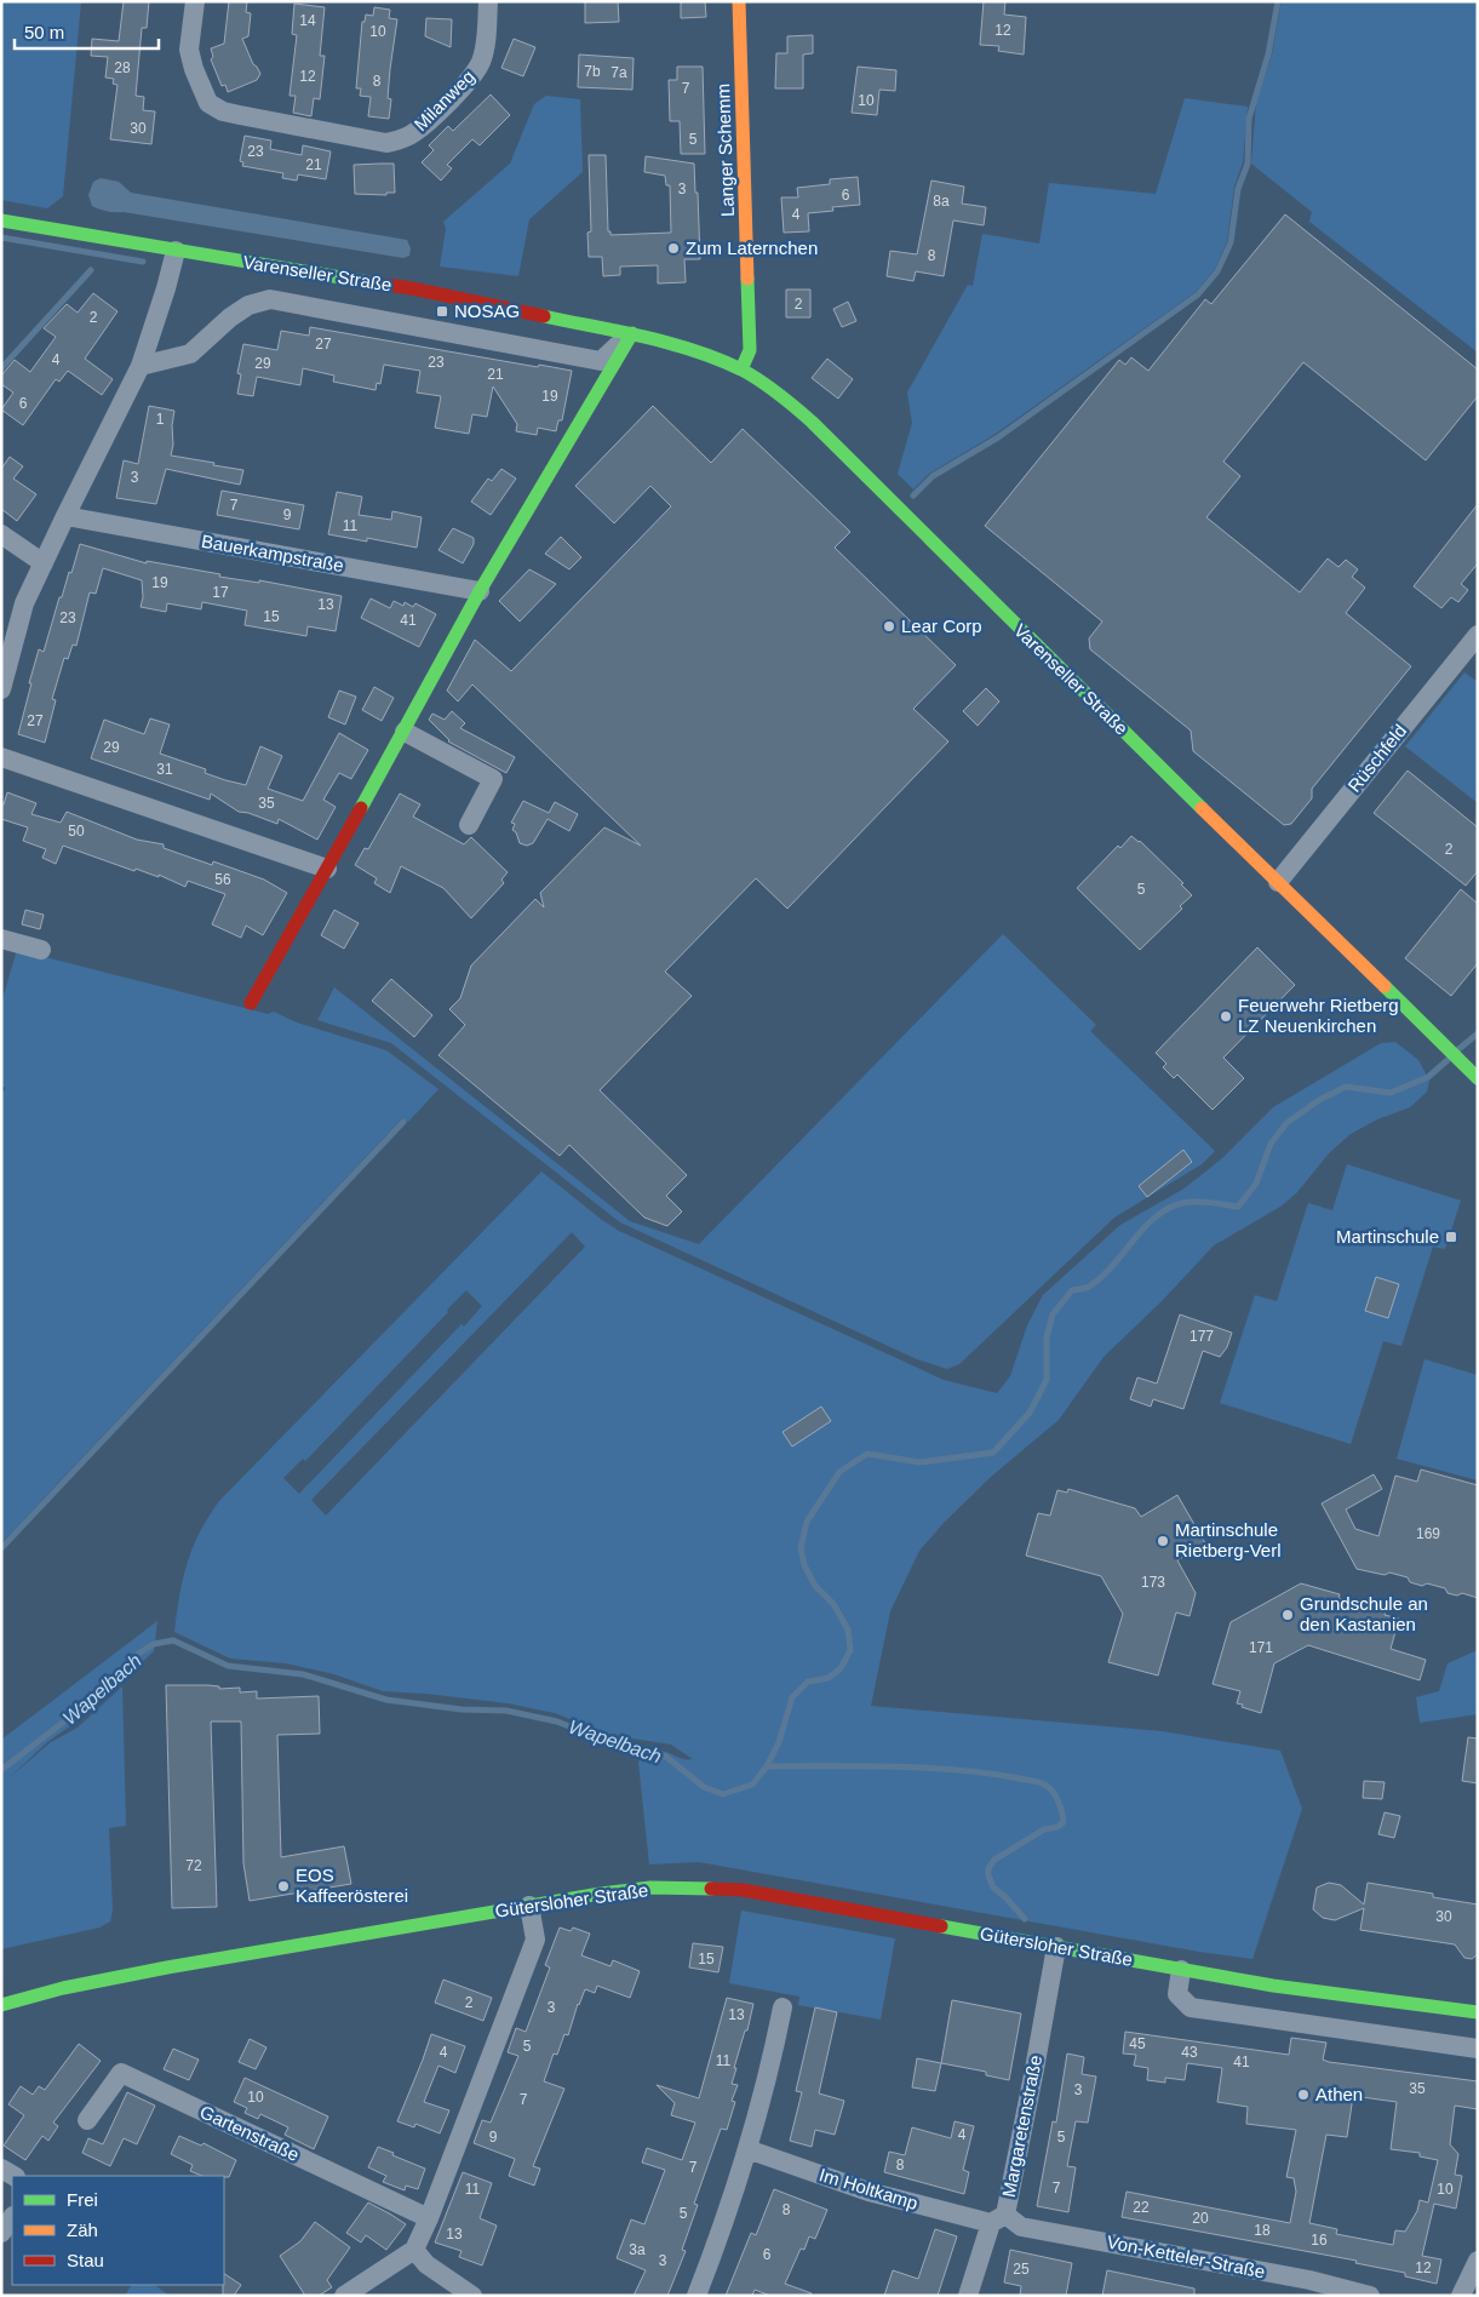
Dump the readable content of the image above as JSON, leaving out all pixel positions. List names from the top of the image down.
{
  "streets": {
    "main road": ["Langer Schemm", "Varenseller Straße", "Gütersloher Straße"],
    "street": [
      "Milanweg",
      "Bauerkampstraße",
      "Rüschfeld",
      "Margaretenstraße",
      "Gartenstraße",
      "Im Holtkamp",
      "Von-Ketteler-Straße"
    ]
  },
  "crossings": [
    ["Langer Schemm", "Varenseller Straße"],
    ["Varenseller Straße", "Rüschfeld"],
    ["Gütersloher Straße", "Margaretenstraße"],
    ["Margaretenstraße", "Im Holtkamp"],
    ["Margaretenstraße", "Von-Ketteler-Straße"],
    ["Im Holtkamp", "Von-Ketteler-Straße"]
  ],
  "water": ["Wapelbach"],
  "places": {
    "other": [
      "Zum Laternchen",
      "Lear Corp",
      "Feuerwehr Rietberg LZ Neuenkirchen",
      "Martinschule Rietberg-Verl",
      "Grundschule an den Kastanien",
      "EOS Kaffeerösterei",
      "Athen"
    ],
    "transit": ["NOSAG", "Martinschule"]
  },
  "house_numbers": [
    "14",
    "12",
    "10",
    "28",
    "7b",
    "7a",
    "12",
    "8",
    "7",
    "10",
    "30",
    "5",
    "23",
    "21",
    "3",
    "6",
    "8a",
    "4",
    "8",
    "2",
    "2",
    "27",
    "4",
    "23",
    "29",
    "21",
    "19",
    "6",
    "1",
    "3",
    "7",
    "9",
    "11",
    "19",
    "17",
    "13",
    "15",
    "23",
    "41",
    "27",
    "29",
    "31",
    "35",
    "50",
    "2",
    "56",
    "5",
    "177",
    "169",
    "173",
    "171",
    "72",
    "30",
    "15",
    "2",
    "3",
    "13",
    "45",
    "5",
    "4",
    "43",
    "11",
    "41",
    "35",
    "3",
    "10",
    "7",
    "4",
    "9",
    "5",
    "8",
    "7",
    "7",
    "11",
    "10",
    "22",
    "8",
    "5",
    "20",
    "18",
    "13",
    "16",
    "3a",
    "6",
    "3",
    "12",
    "25"
  ],
  "legend": ["Frei", "Zäh", "Stau"],
  "scale_bar": "50 m"
}
